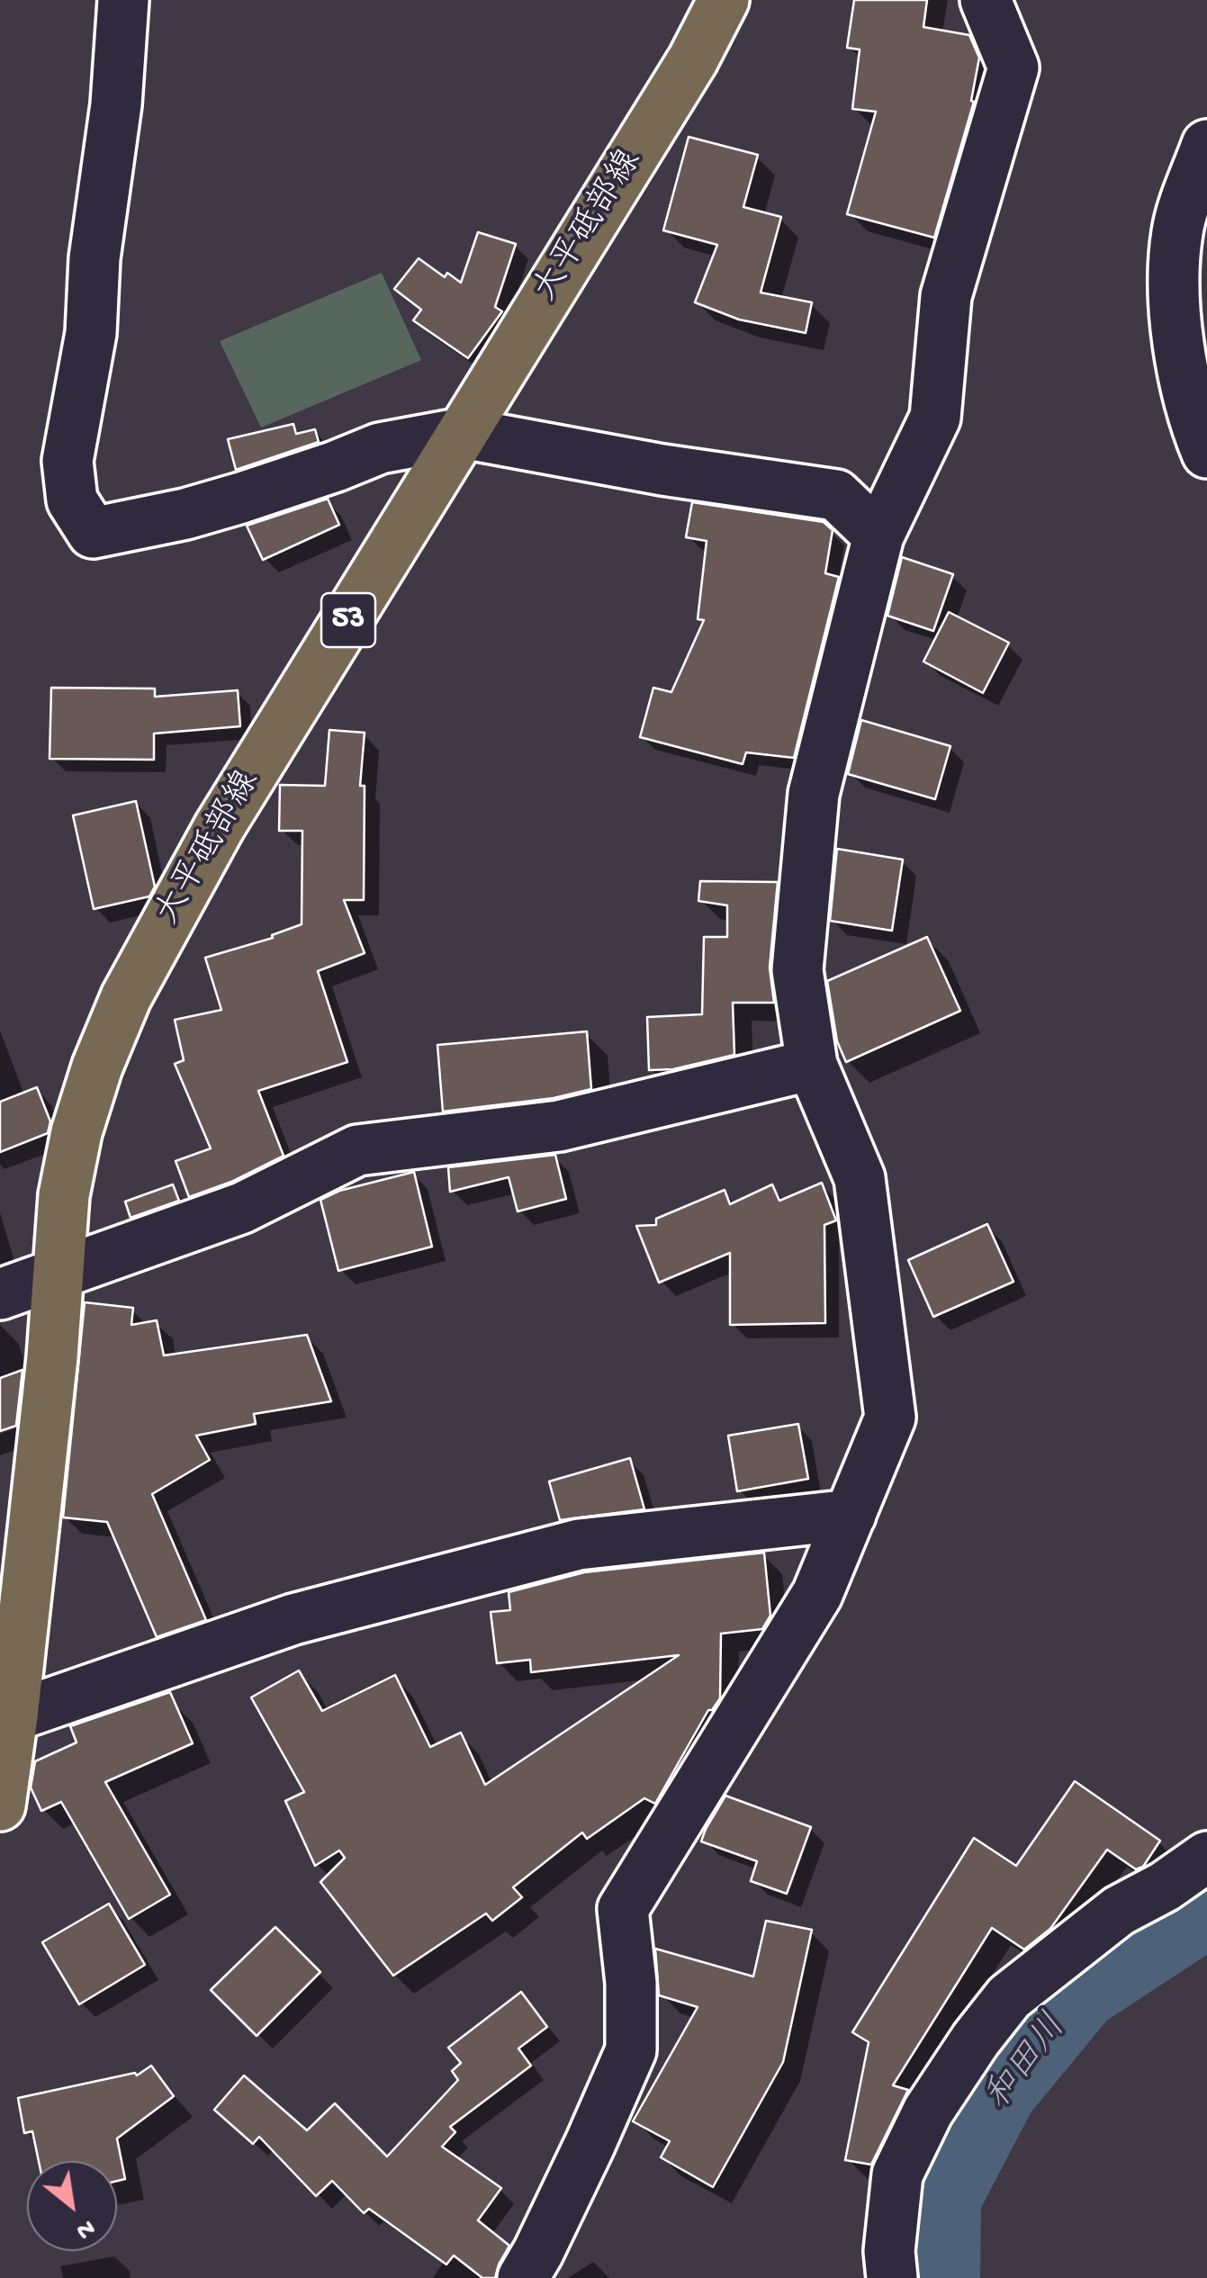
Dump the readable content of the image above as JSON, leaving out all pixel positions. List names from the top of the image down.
{
  "streets": {
    "main road": ["大平砥部線", "53"]
  },
  "water": ["和田川"],
  "north": "bottom right"
}
